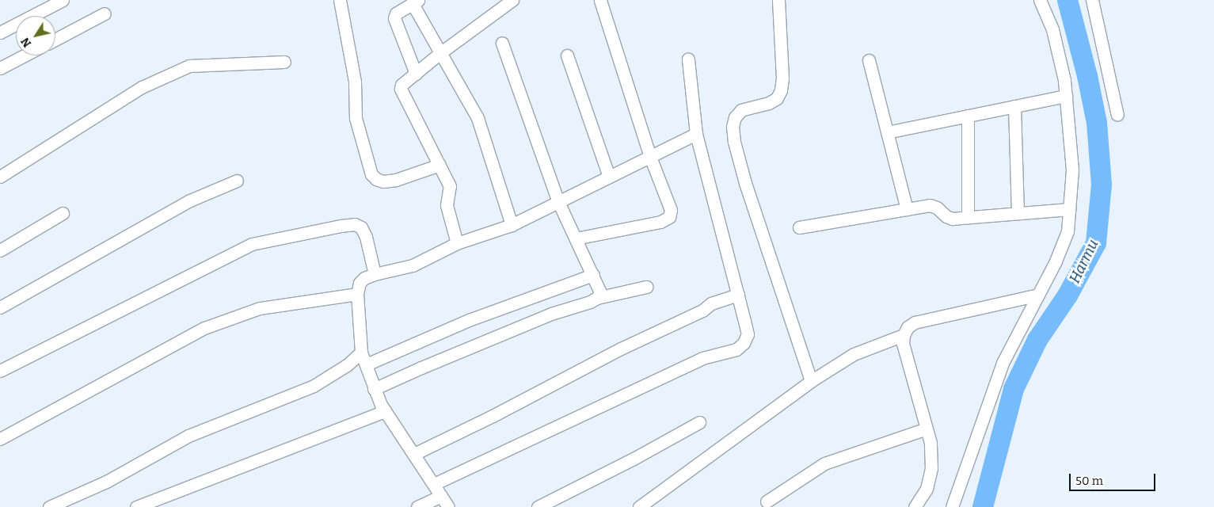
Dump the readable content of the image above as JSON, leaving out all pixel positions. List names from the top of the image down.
{
  "water": ["Harmu"],
  "scale_bar": "50 m",
  "north": "bottom left"
}
